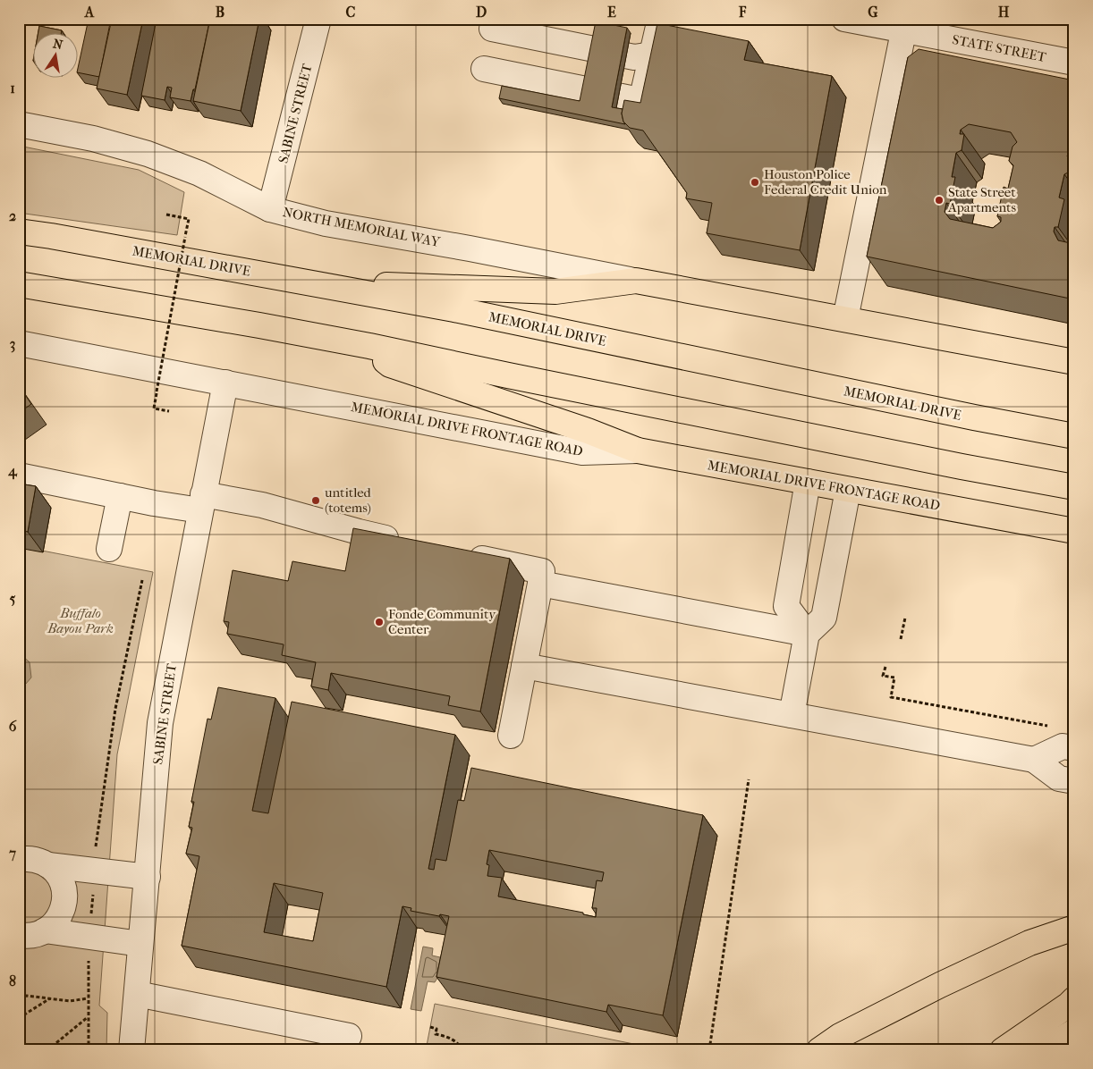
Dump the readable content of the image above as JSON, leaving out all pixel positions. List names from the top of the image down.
{
  "streets": {
    "main road": ["MEMORIAL DRIVE", "MEMORIAL DRIVE FRONTAGE ROAD"],
    "street": ["STATE STREET", "SABINE STREET", "NORTH MEMORIAL WAY"]
  },
  "crossings": [
    ["SABINE STREET", "NORTH MEMORIAL WAY"],
    ["SABINE STREET", "MEMORIAL DRIVE FRONTAGE ROAD"]
  ],
  "parks": ["Buffalo Bayou Park"],
  "places": [
    "Houston Police Federal Credit Union",
    "State Street Apartments",
    "untitled (totems)",
    "Fonde Community Center"
  ],
  "north": "top",
  "grid": {
    "columns": [
      "A",
      "B",
      "C",
      "D",
      "E",
      "F",
      "G",
      "H"
    ],
    "rows": [
      "1",
      "2",
      "3",
      "4",
      "5",
      "6",
      "7",
      "8"
    ]
  }
}
